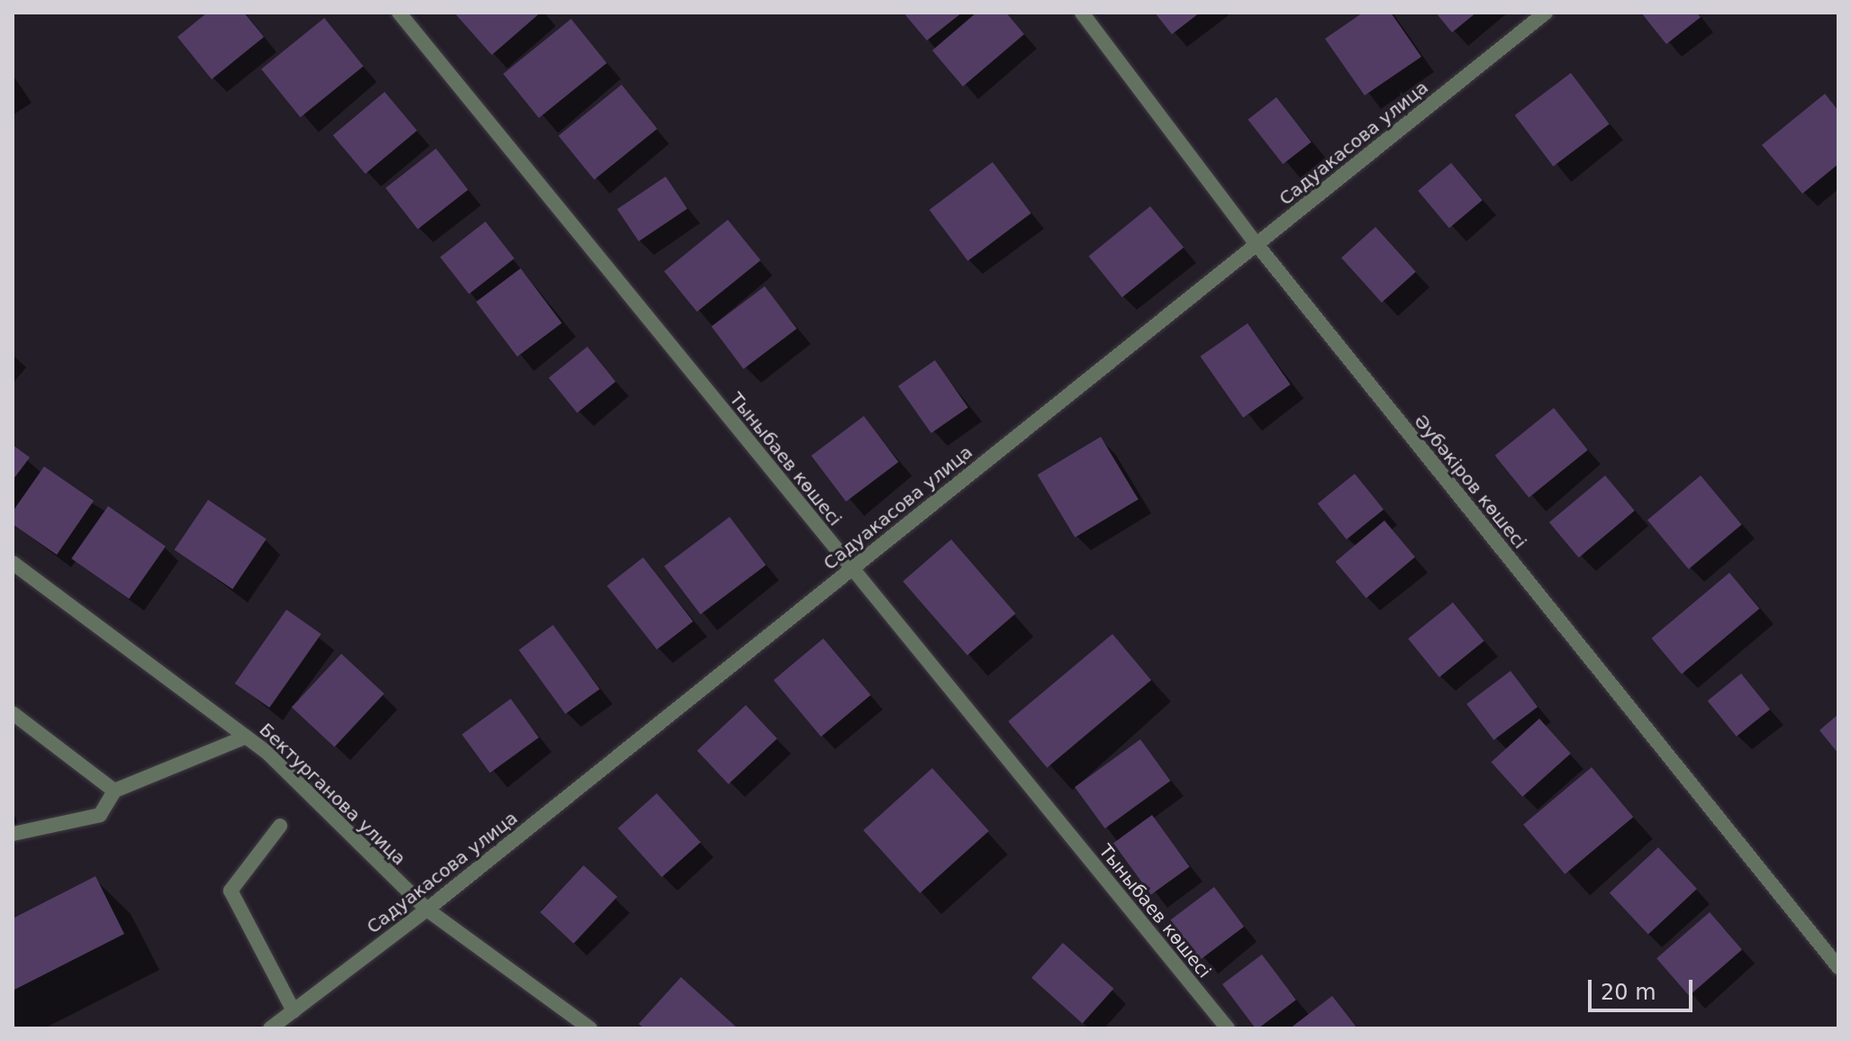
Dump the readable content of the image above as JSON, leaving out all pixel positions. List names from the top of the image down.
{
  "streets": {
    "street": [
      "Садуакасова улица",
      "Тыныбаев көшесі",
      "Әубәкіров көшесі",
      "Бектурганова улица"
    ]
  },
  "crossings": [
    ["Садуакасова улица", "Тыныбаев көшесі"],
    ["Садуакасова улица", "Әубәкіров көшесі"],
    ["Садуакасова улица", "Бектурганова улица"]
  ],
  "scale_bar": "20 m"
}
